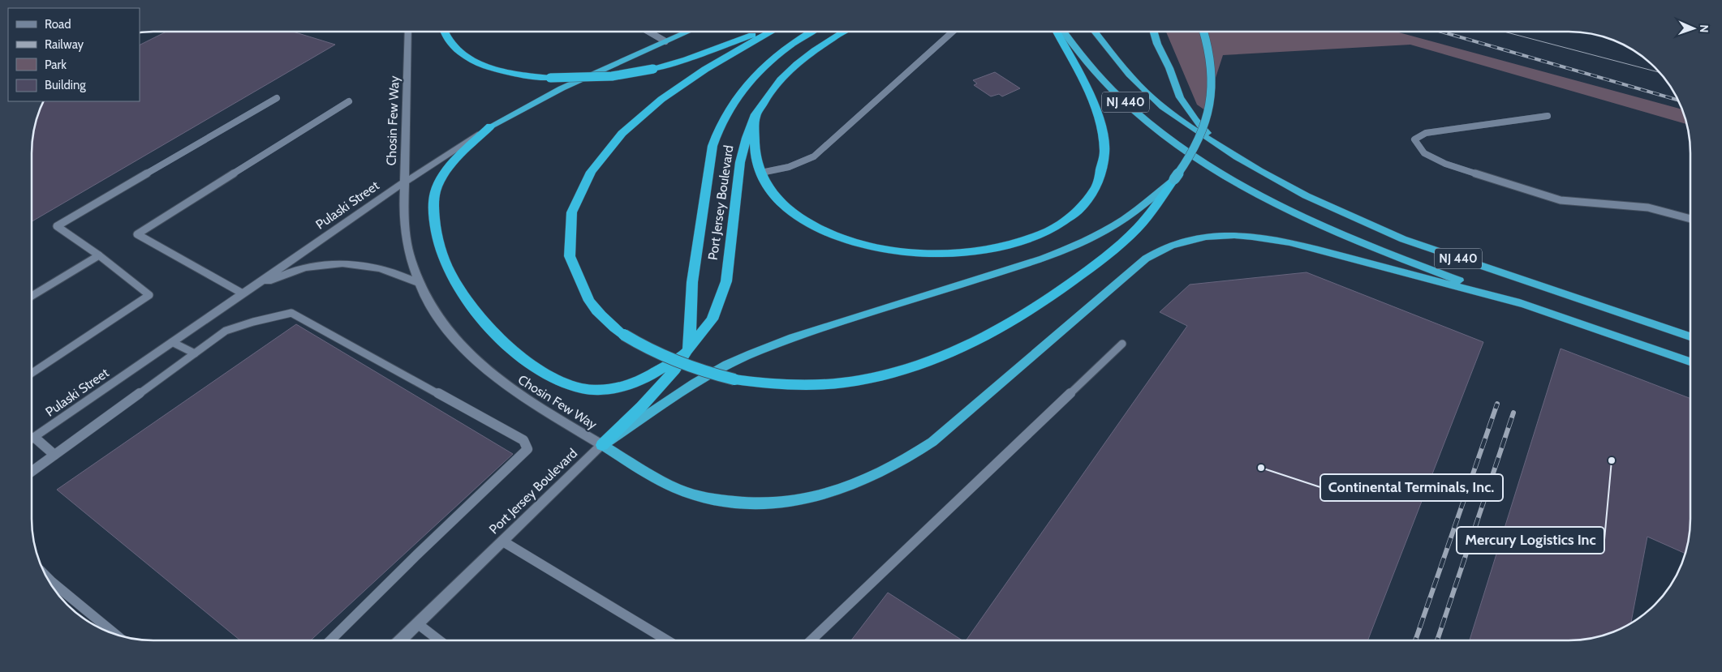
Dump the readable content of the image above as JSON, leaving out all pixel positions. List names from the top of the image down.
{
  "streets": {
    "highway": ["NJ 440", "Port Jersey Boulevard", "Pulaski Street"],
    "street": ["Chosin Few Way"]
  },
  "crossings": [
    ["Chosin Few Way", "Port Jersey Boulevard"],
    ["Chosin Few Way", "Pulaski Street"]
  ],
  "places": ["Mercury Logistics Inc", "Continental Terminals, Inc."],
  "legend": [
    "Road",
    "Railway",
    "Park",
    "Building"
  ],
  "north": "right"
}
